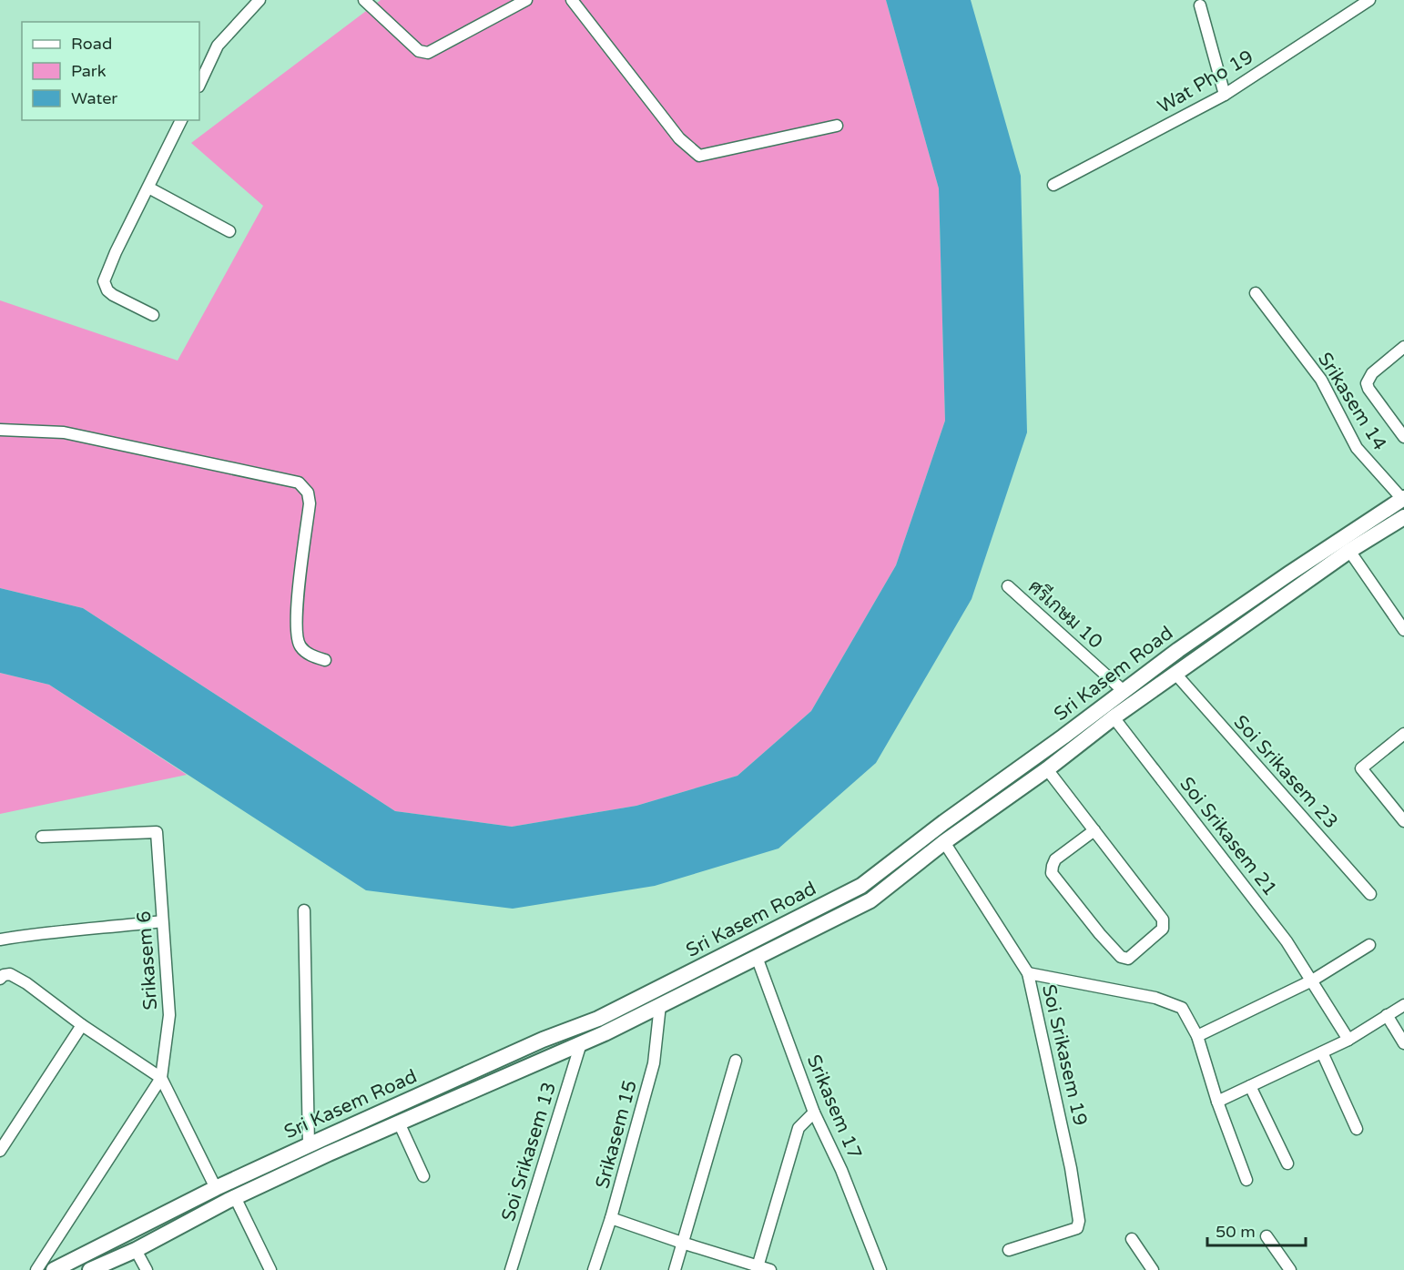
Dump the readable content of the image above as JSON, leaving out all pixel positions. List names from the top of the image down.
{
  "streets": {
    "main road": ["Sri Kasem Road"],
    "street": [
      "Wat Pho 19",
      "Srikasem 14",
      "ศรีเกษม 10",
      "Soi Srikasem 23",
      "Soi Srikasem 21",
      "Srikasem 6",
      "Soi Srikasem 19",
      "Srikasem 17",
      "Srikasem 15",
      "Soi Srikasem 13"
    ]
  },
  "crossings": [
    ["Srikasem 14", "Sri Kasem Road"],
    ["ศรีเกษม 10", "Sri Kasem Road"],
    ["Sri Kasem Road", "Soi Srikasem 23"],
    ["Sri Kasem Road", "Soi Srikasem 21"],
    ["Sri Kasem Road", "Soi Srikasem 19"],
    ["Sri Kasem Road", "Srikasem 17"],
    ["Sri Kasem Road", "Srikasem 15"],
    ["Sri Kasem Road", "Soi Srikasem 13"]
  ],
  "legend": ["Road", "Park", "Water"],
  "scale_bar": "50 m"
}
